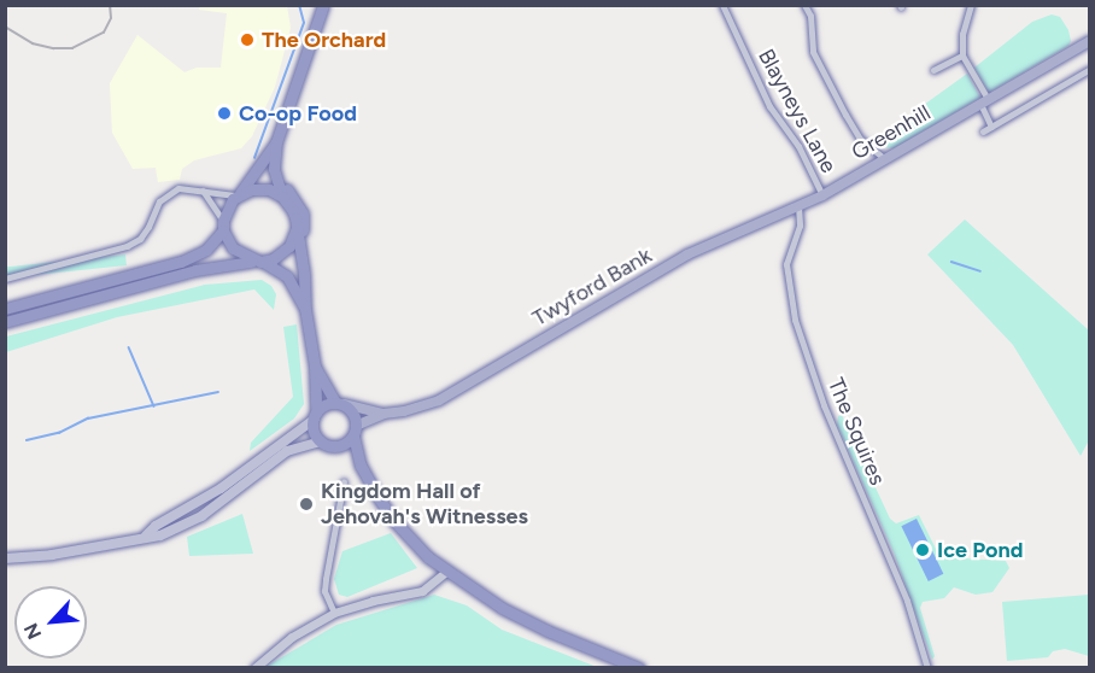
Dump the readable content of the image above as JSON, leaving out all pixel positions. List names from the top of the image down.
{
  "streets": {
    "main road": ["Greenhill", "Twyford Bank"],
    "street": ["Blayneys Lane", "The Squires"]
  },
  "crossings": [
    ["Blayneys Lane", "Greenhill"],
    ["Blayneys Lane", "Twyford Bank"],
    ["Greenhill", "Twyford Bank"],
    ["Twyford Bank", "The Squires"]
  ],
  "places": [
    "The Orchard",
    "Co-op Food",
    "Kingdom Hall of Jehovah's Witnesses",
    "Ice Pond"
  ],
  "north": "bottom left"
}
